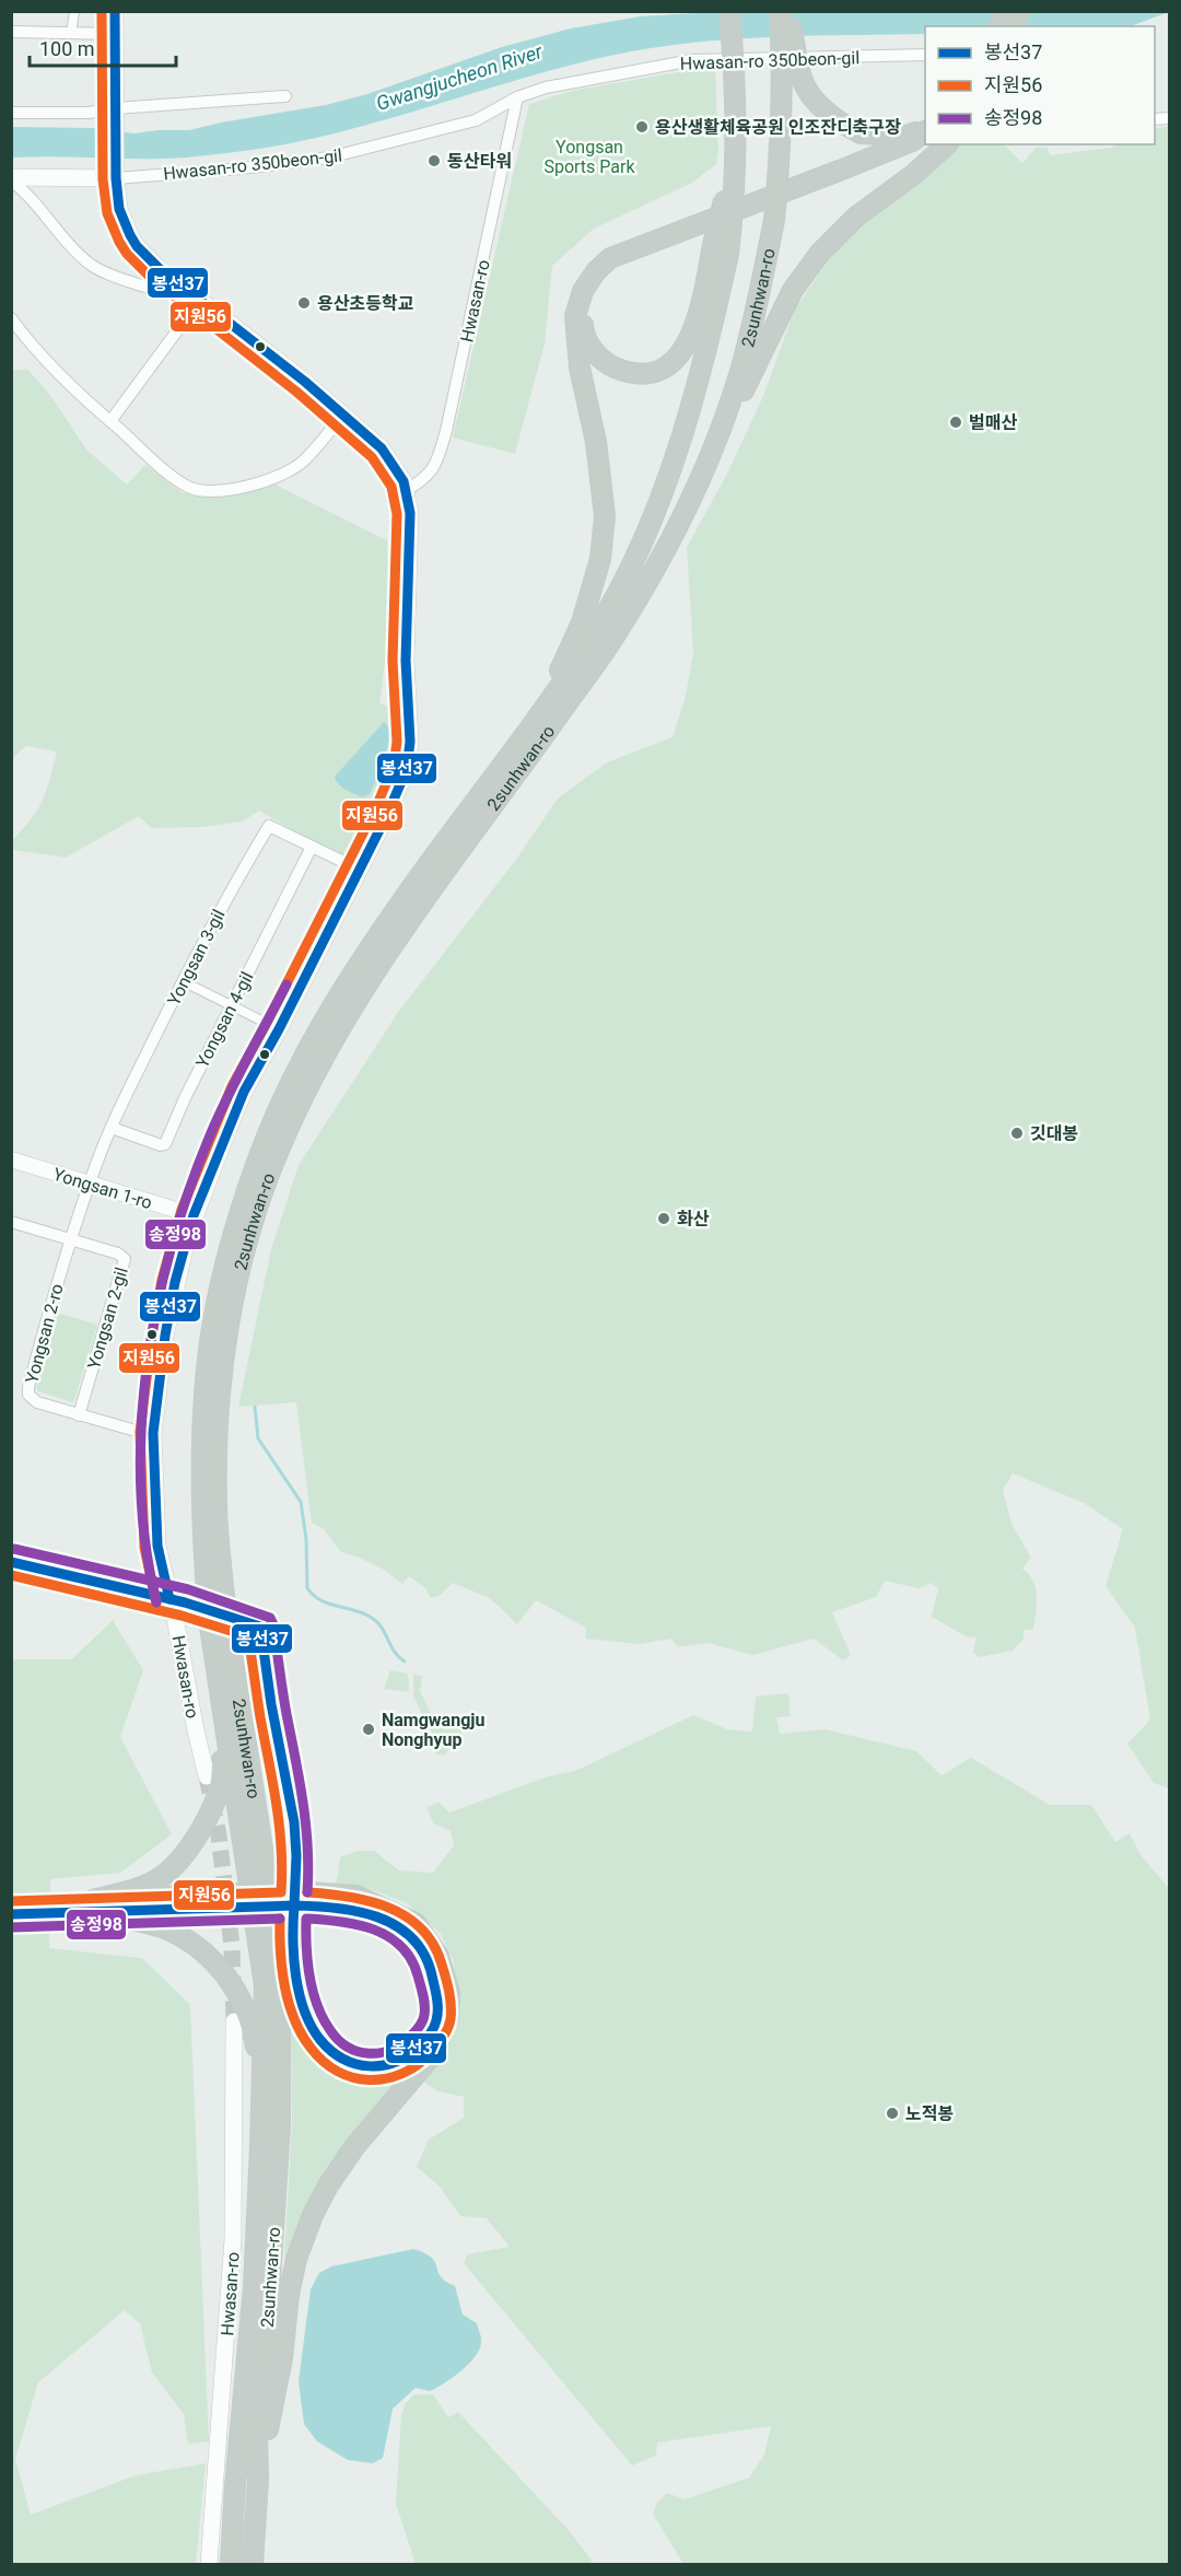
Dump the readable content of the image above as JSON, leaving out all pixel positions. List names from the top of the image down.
{
  "streets": {
    "highway": ["2sunhwan-ro"],
    "main road": ["Hwasan-ro"],
    "street": [
      "Hwasan-ro 350beon-gil",
      "Yongsan 3-gil",
      "Yongsan 4-gil",
      "Yongsan 1-ro",
      "Yongsan 2-gil",
      "Yongsan 2-ro"
    ]
  },
  "crossings": [
    ["Hwasan-ro 350beon-gil", "Hwasan-ro"],
    ["Hwasan-ro", "Yongsan 3-gil"],
    ["Hwasan-ro", "Yongsan 1-ro"],
    ["Hwasan-ro", "Yongsan 2-ro"],
    ["Yongsan 3-gil", "Yongsan 4-gil"],
    ["Yongsan 3-gil", "Yongsan 1-ro"],
    ["Yongsan 3-gil", "Yongsan 2-ro"],
    ["Yongsan 1-ro", "Yongsan 2-ro"],
    ["Yongsan 2-gil", "Yongsan 2-ro"]
  ],
  "water": ["Gwangjucheon River"],
  "parks": ["Yongsan Sports Park"],
  "places": [
    "용산생활체육공원 인조잔디축구장",
    "동산타워",
    "용산초등학교",
    "벌매산",
    "깃대봉",
    "화산",
    "Namgwangju Nonghyup",
    "노적봉"
  ],
  "lines": ["transit line 봉선37", "transit line 지원56", "transit line 송정98"],
  "legend": ["봉선37", "지원56", "송정98"],
  "scale_bar": "100 m"
}
